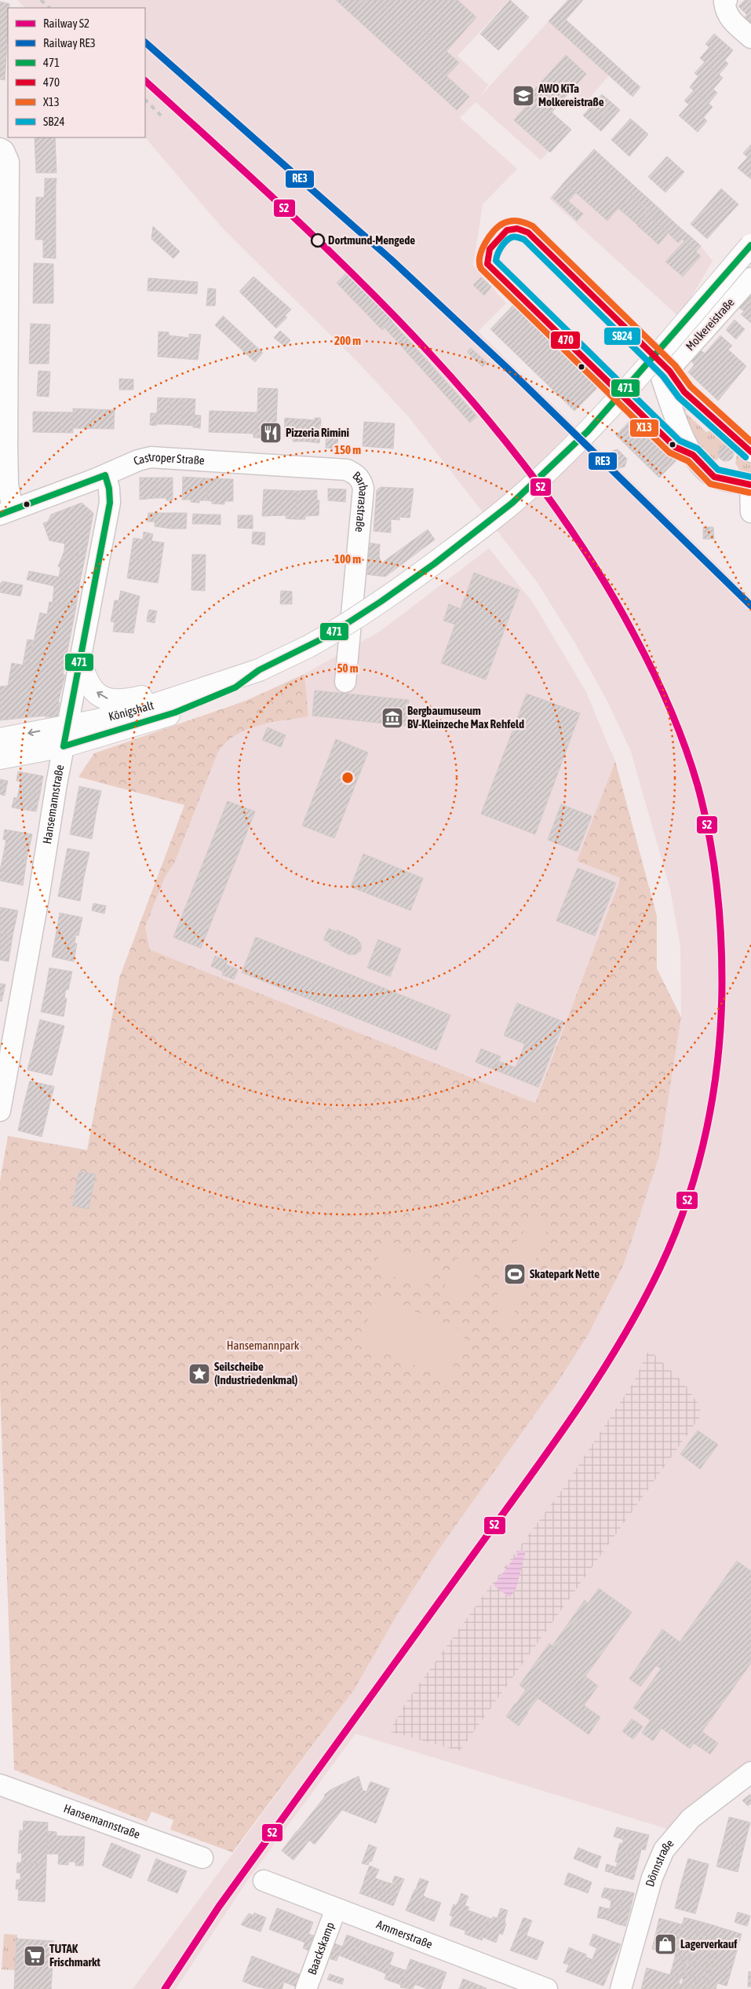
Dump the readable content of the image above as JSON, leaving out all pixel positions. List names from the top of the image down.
{
  "streets": {
    "main road": ["Königshalt"],
    "street": [
      "Molkereistraße",
      "Castroper Straße",
      "Barbarastraße",
      "Hansemannstraße",
      "Dönnstraße",
      "Ammerstraße",
      "Baackskamp"
    ]
  },
  "crossings": [
    ["Castroper Straße", "Barbarastraße"],
    ["Castroper Straße", "Hansemannstraße"],
    ["Königshalt", "Hansemannstraße"],
    ["Ammerstraße", "Baackskamp"]
  ],
  "parks": ["Hansemannpark"],
  "places": {
    "school or university": ["AWO KiTa Molkereistraße"],
    "other": ["Dortmund-Mengede"],
    "restaurant": ["Pizzeria Rimini"],
    "museum": ["Bergbaumuseum BV-Kleinzeche Max Rehfeld"],
    "sports": ["Skatepark Nette"],
    "place": ["Seilscheibe (Industriedenkmal)"],
    "shop": ["Lagerverkauf"],
    "supermarket": ["TUTAK Frischmarkt"]
  },
  "lines": [
    "rail line RE3",
    "rail line S2",
    "transit line X13",
    "transit line 470",
    "transit line SB24",
    "transit line 471"
  ],
  "legend": [
    "Railway S2",
    "Railway RE3",
    "471",
    "470",
    "X13",
    "SB24"
  ],
  "rings": [
    "200 m",
    "150 m",
    "100 m",
    "50 m"
  ]
}
